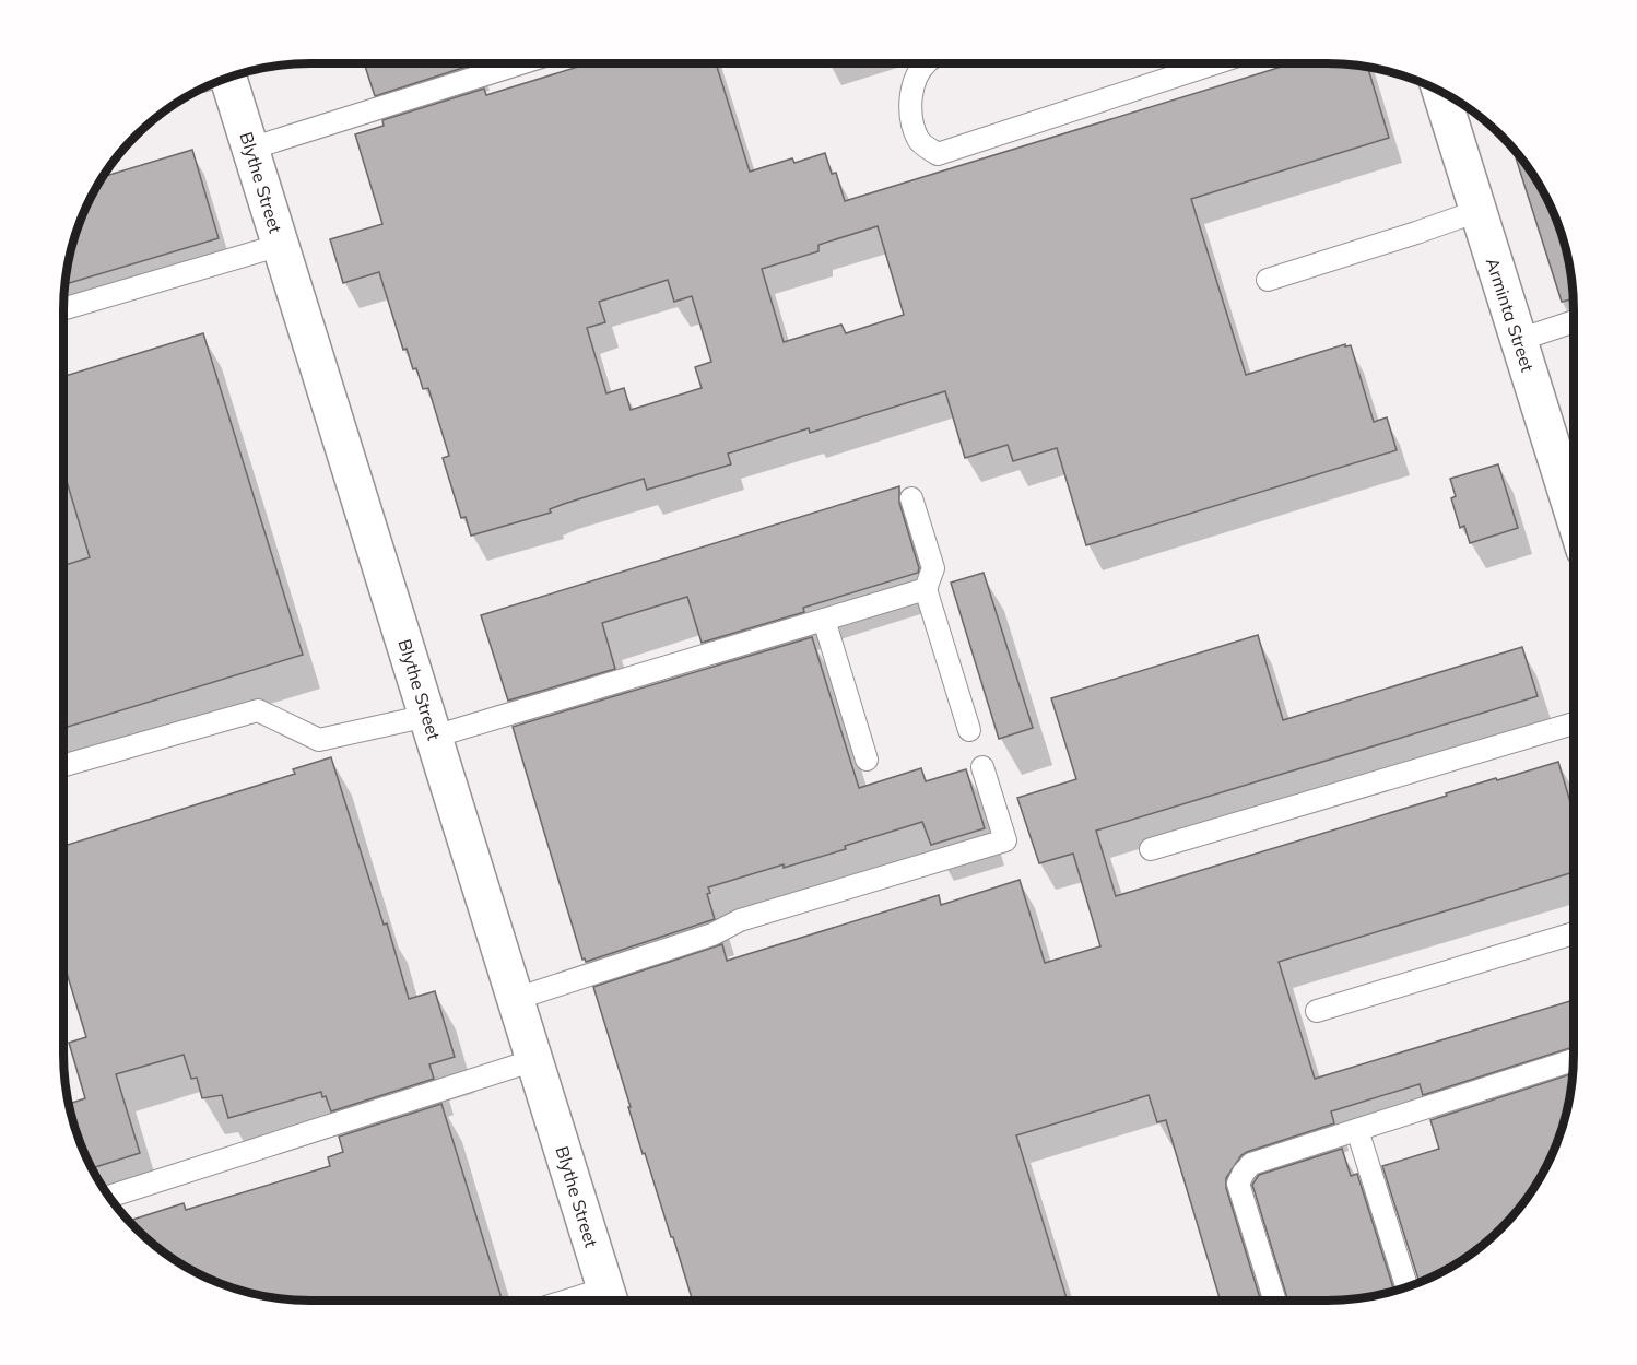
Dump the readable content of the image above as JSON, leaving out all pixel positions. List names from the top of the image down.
{
  "streets": {
    "street": ["Blythe Street", "Arminta Street"]
  }
}
